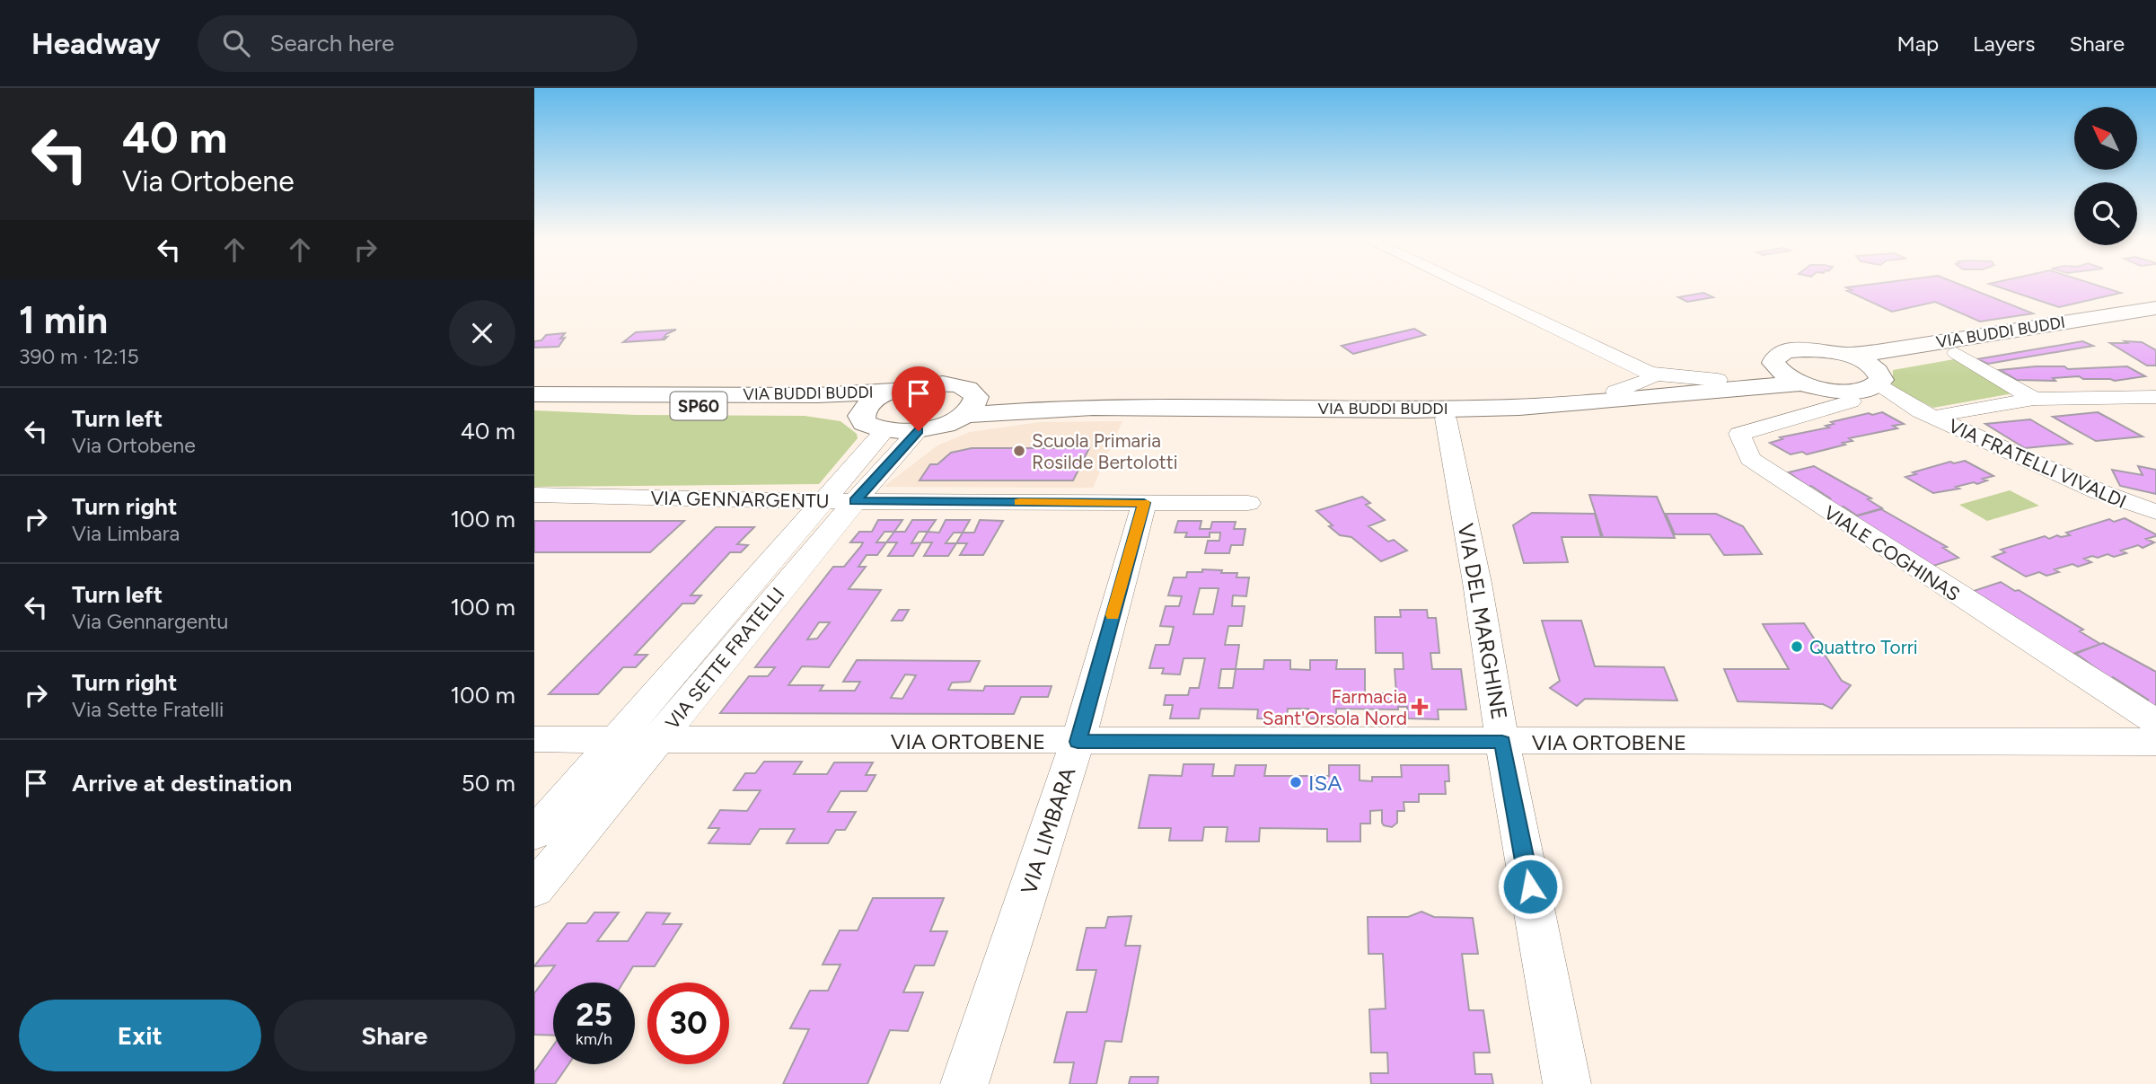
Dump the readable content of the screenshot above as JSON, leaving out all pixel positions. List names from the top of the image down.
{
  "streets": {
    "main road": ["VIA BUDDI BUDDI", "SP60"],
    "street": [
      "VIA FRATELLI VIVALDI",
      "VIA GENNARGENTU",
      "VIALE COGHINAS",
      "VIA DEL MARGHINE",
      "VIA SETTE FRATELLI",
      "VIA ORTOBENE",
      "VIA LIMBARA"
    ]
  },
  "crossings": [
    ["VIA BUDDI BUDDI", "VIA SETTE FRATELLI"],
    ["VIA FRATELLI VIVALDI", "VIALE COGHINAS"],
    ["VIA GENNARGENTU", "VIA SETTE FRATELLI"],
    ["VIA GENNARGENTU", "VIA LIMBARA"],
    ["VIA DEL MARGHINE", "VIA ORTOBENE"],
    ["VIA SETTE FRATELLI", "VIA ORTOBENE"],
    ["VIA ORTOBENE", "VIA LIMBARA"]
  ],
  "places": {
    "other": ["Scuola Primaria Rosilde Bertolotti", "Quattro Torri", "ISA"],
    "health": ["Farmacia Sant'Orsola Nord"]
  },
  "north": "top left",
  "page": {
    "header": "Headway",
    "search": "Search here",
    "nav": ["Map", "Layers", "Share"],
    "turn": ["40 m", "Via Ortobene"],
    "heading": ["1 min", "390 m · 12:15"],
    "list": [
      {
        "name": "Turn left",
        "note": "Via Ortobene",
        "value": "40 m"
      },
      {
        "name": "Turn right",
        "note": "Via Limbara",
        "value": "100 m"
      },
      {
        "name": "Turn left",
        "note": "Via Gennargentu",
        "value": "100 m"
      },
      {
        "name": "Turn right",
        "note": "Via Sette Fratelli",
        "value": "100 m"
      },
      {
        "name": "Arrive at destination",
        "value": "50 m"
      }
    ],
    "speed": "25 km/h",
    "limit": "30",
    "buttons": ["Exit", "Share"]
  }
}
